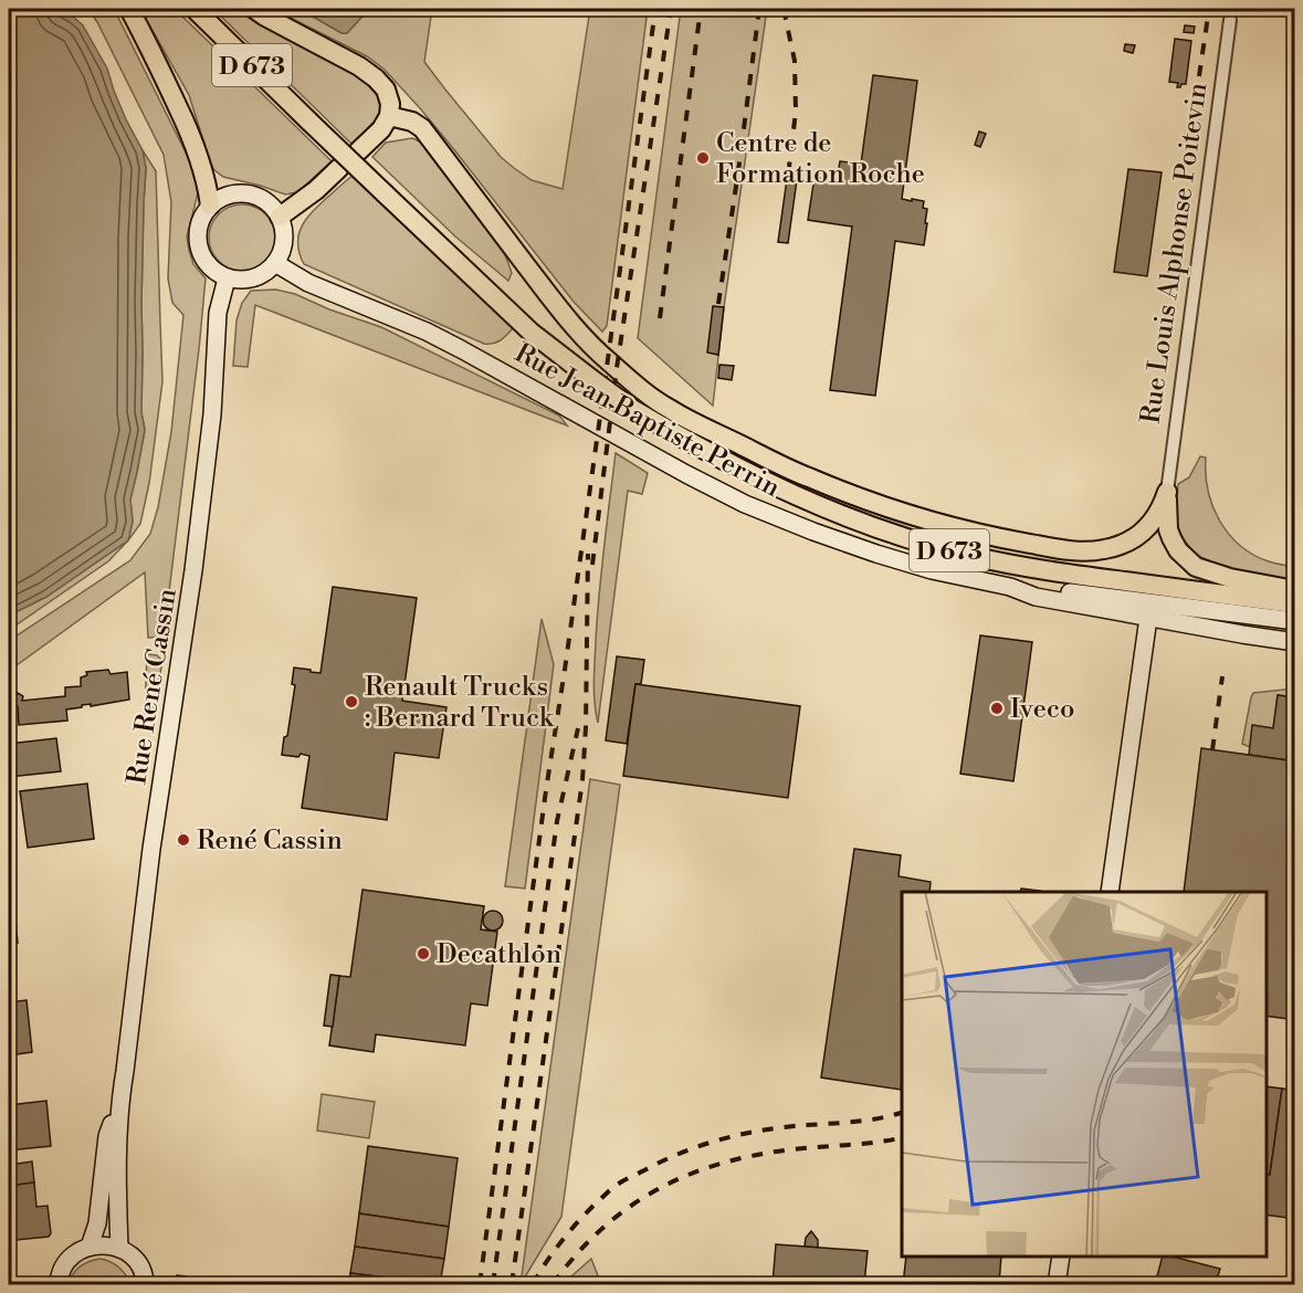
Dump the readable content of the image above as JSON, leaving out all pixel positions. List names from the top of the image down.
{
  "streets": {
    "main road": ["D 673", "Rue Jean Baptiste Perrin", "Rue René Cassin"],
    "street": ["Rue Louis Alphonse Poitevin"]
  },
  "crossings": [
    ["Rue Jean Baptiste Perrin", "Rue René Cassin"]
  ],
  "places": [
    "Centre de Formation Roche",
    "Renault Trucks : Bernard Truck",
    "Iveco",
    "René Cassin",
    "Decathlon"
  ]
}
